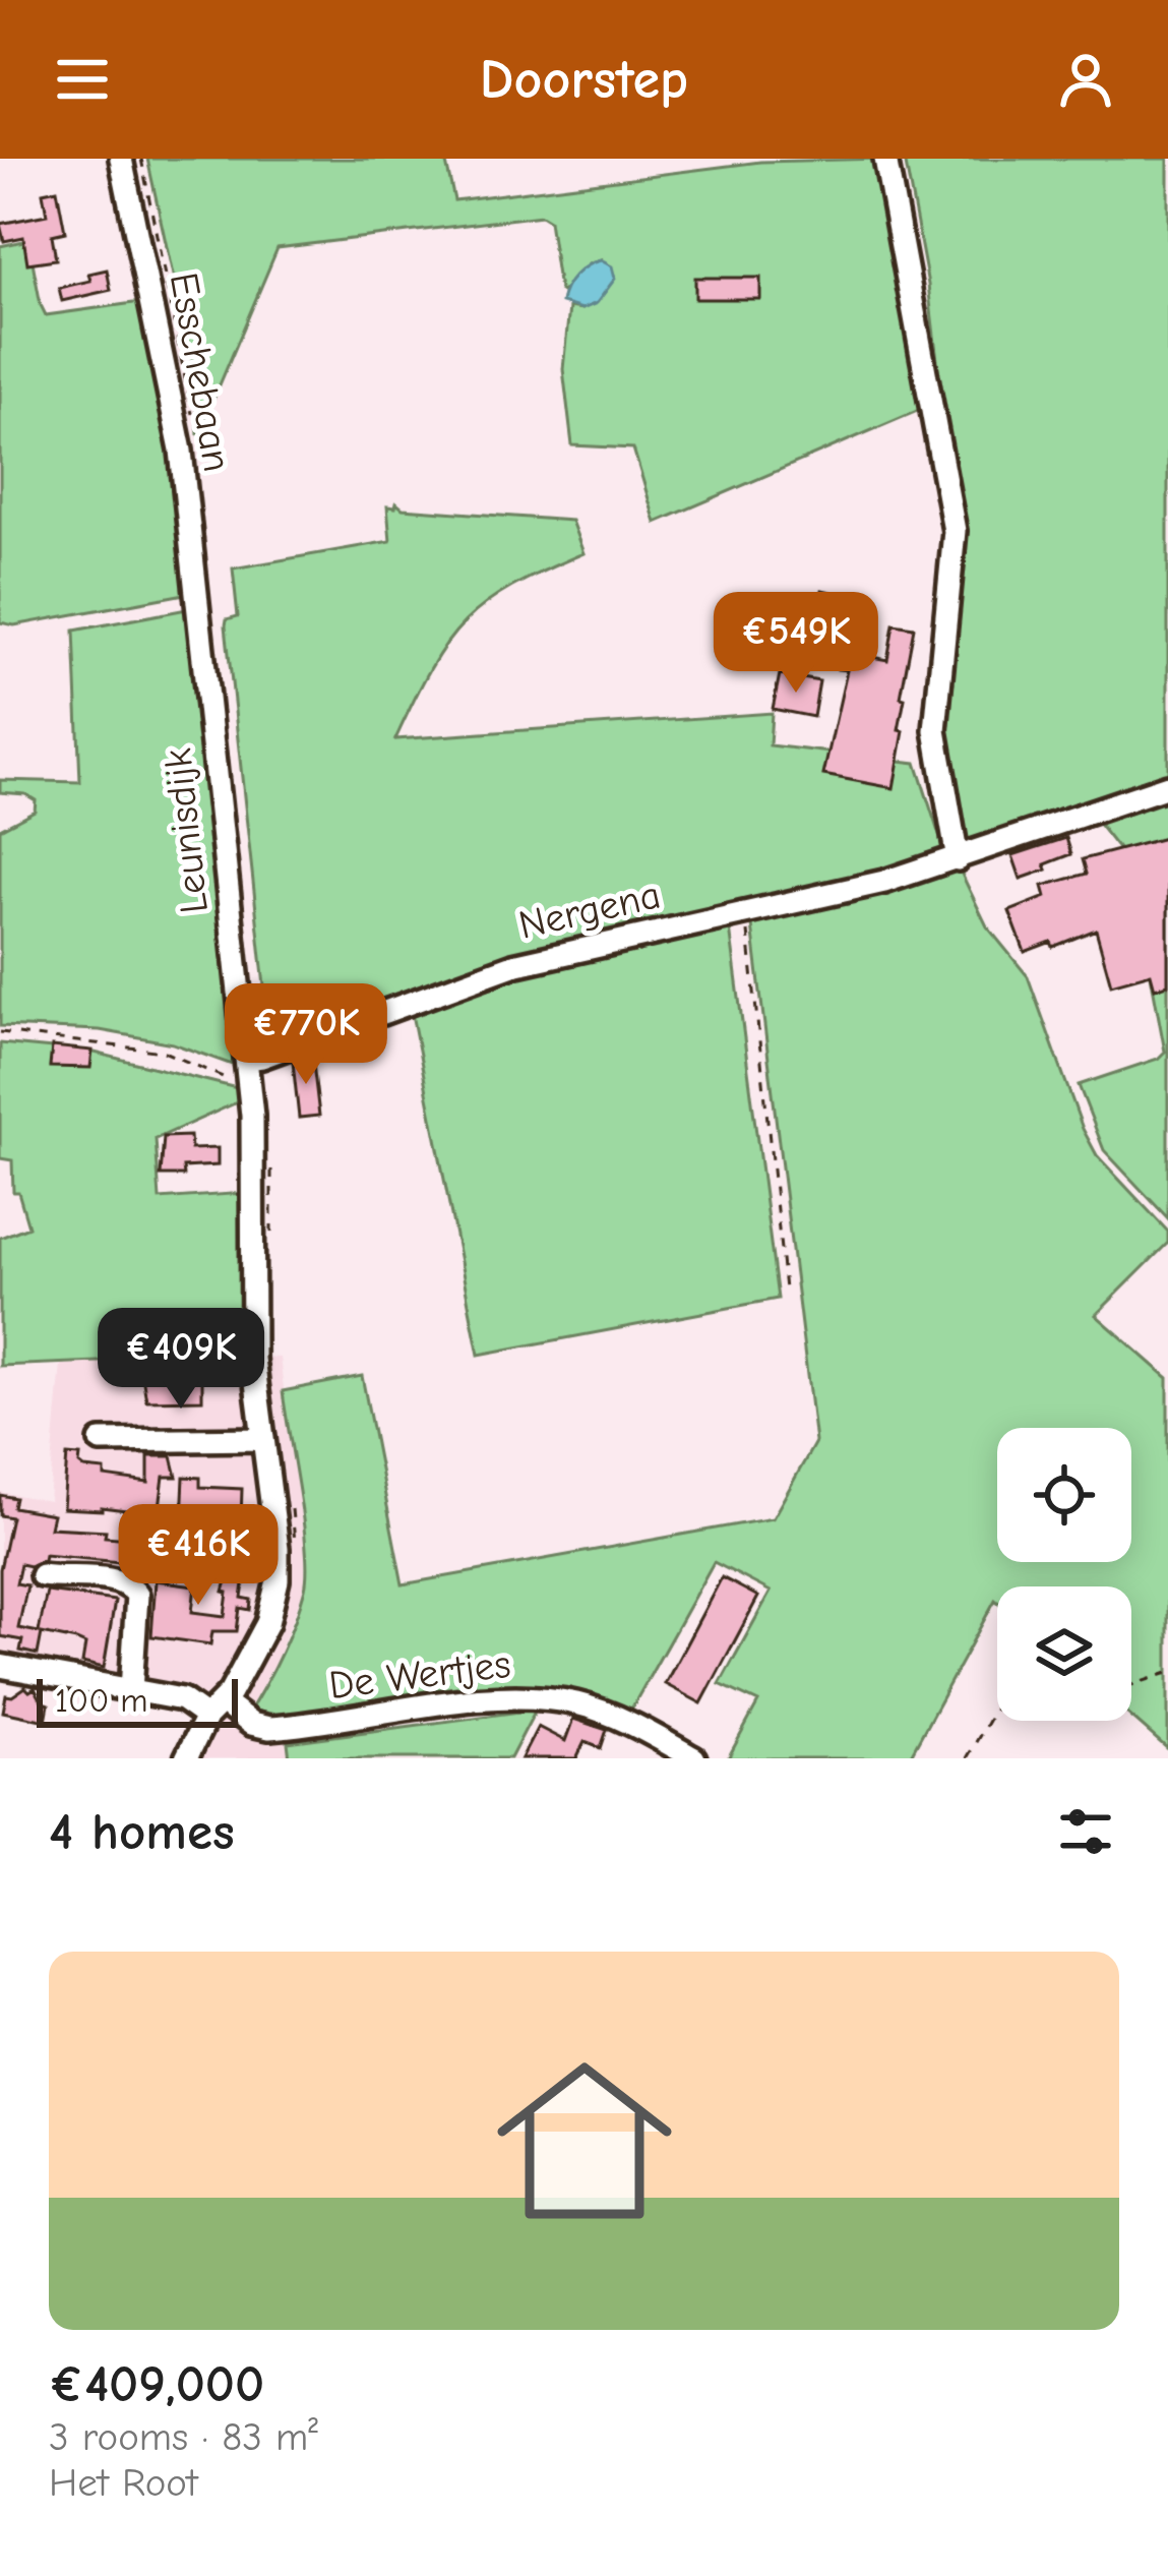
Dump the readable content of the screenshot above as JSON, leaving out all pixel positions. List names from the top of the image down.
{
  "streets": {
    "street": [
      "Esschebaan",
      "Leunisdijk",
      "Nergena",
      "De Wertjes"
    ]
  },
  "crossings": [
    ["Esschebaan", "Leunisdijk"],
    ["Leunisdijk", "Nergena"],
    ["Leunisdijk", "De Wertjes"]
  ],
  "scale_bar": "100 m",
  "page": {
    "header": "Doorstep",
    "price": [
      "€549K",
      "€770K",
      "€409K",
      "€416K"
    ],
    "scale": "100 m",
    "heading": "4 homes",
    "list": [
      {
        "name": "€409,000",
        "note": "3 rooms · 83 m² · Het Root"
      }
    ]
  }
}
